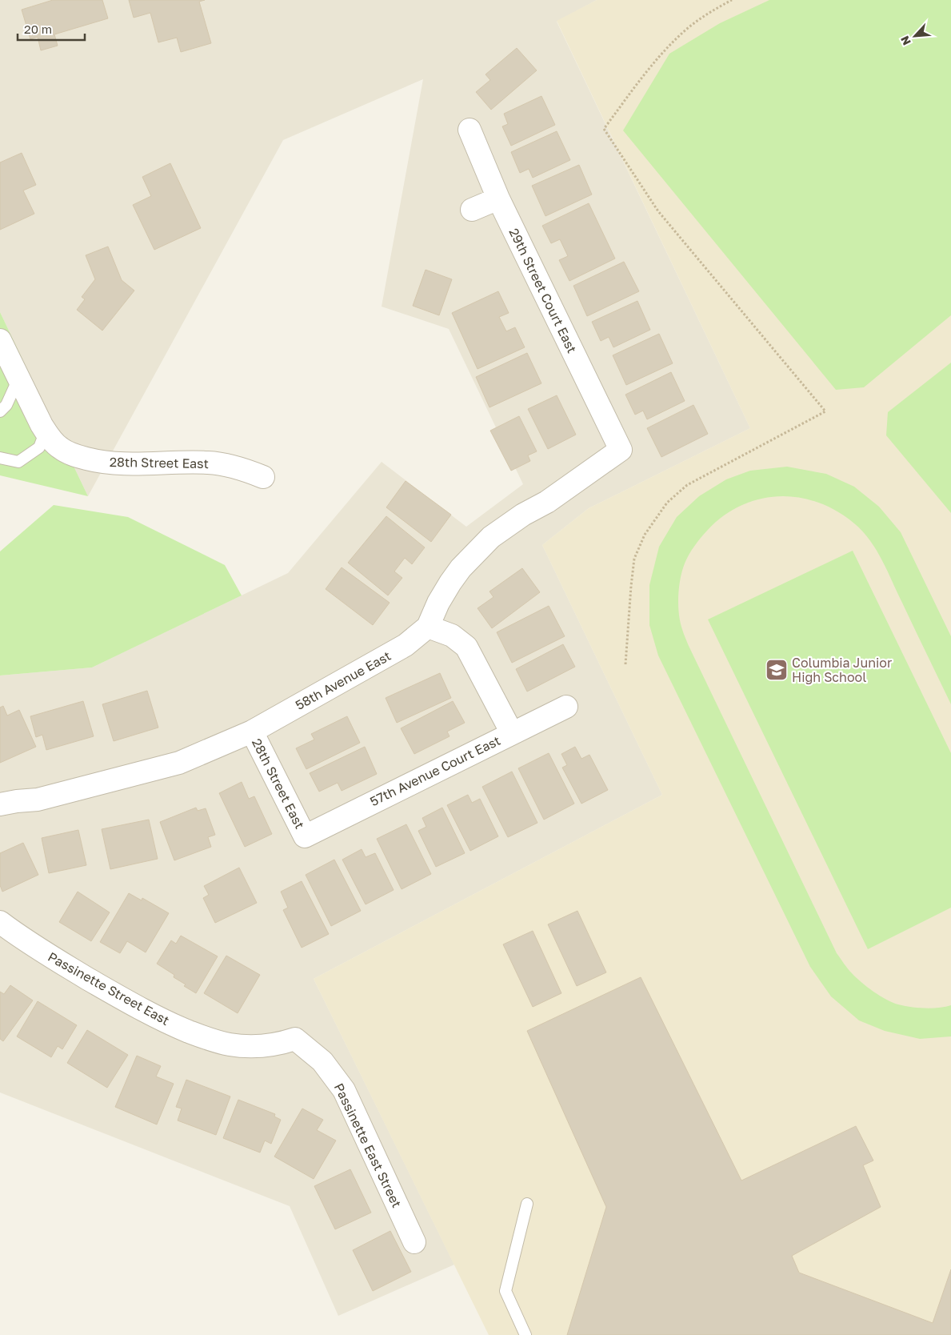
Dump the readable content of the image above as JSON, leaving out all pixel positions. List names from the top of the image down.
{
  "streets": {
    "street": [
      "29th Street Court East",
      "28th Street East",
      "58th Avenue East",
      "57th Avenue Court East",
      "Passinette Street East",
      "Passinette East Street"
    ]
  },
  "crossings": [
    ["29th Street Court East", "58th Avenue East"],
    ["28th Street East", "58th Avenue East"],
    ["28th Street East", "57th Avenue Court East"],
    ["Passinette Street East", "Passinette East Street"]
  ],
  "places": {
    "school or university": ["Columbia Junior High School"]
  },
  "scale_bar": "20 m",
  "north": "bottom left"
}
